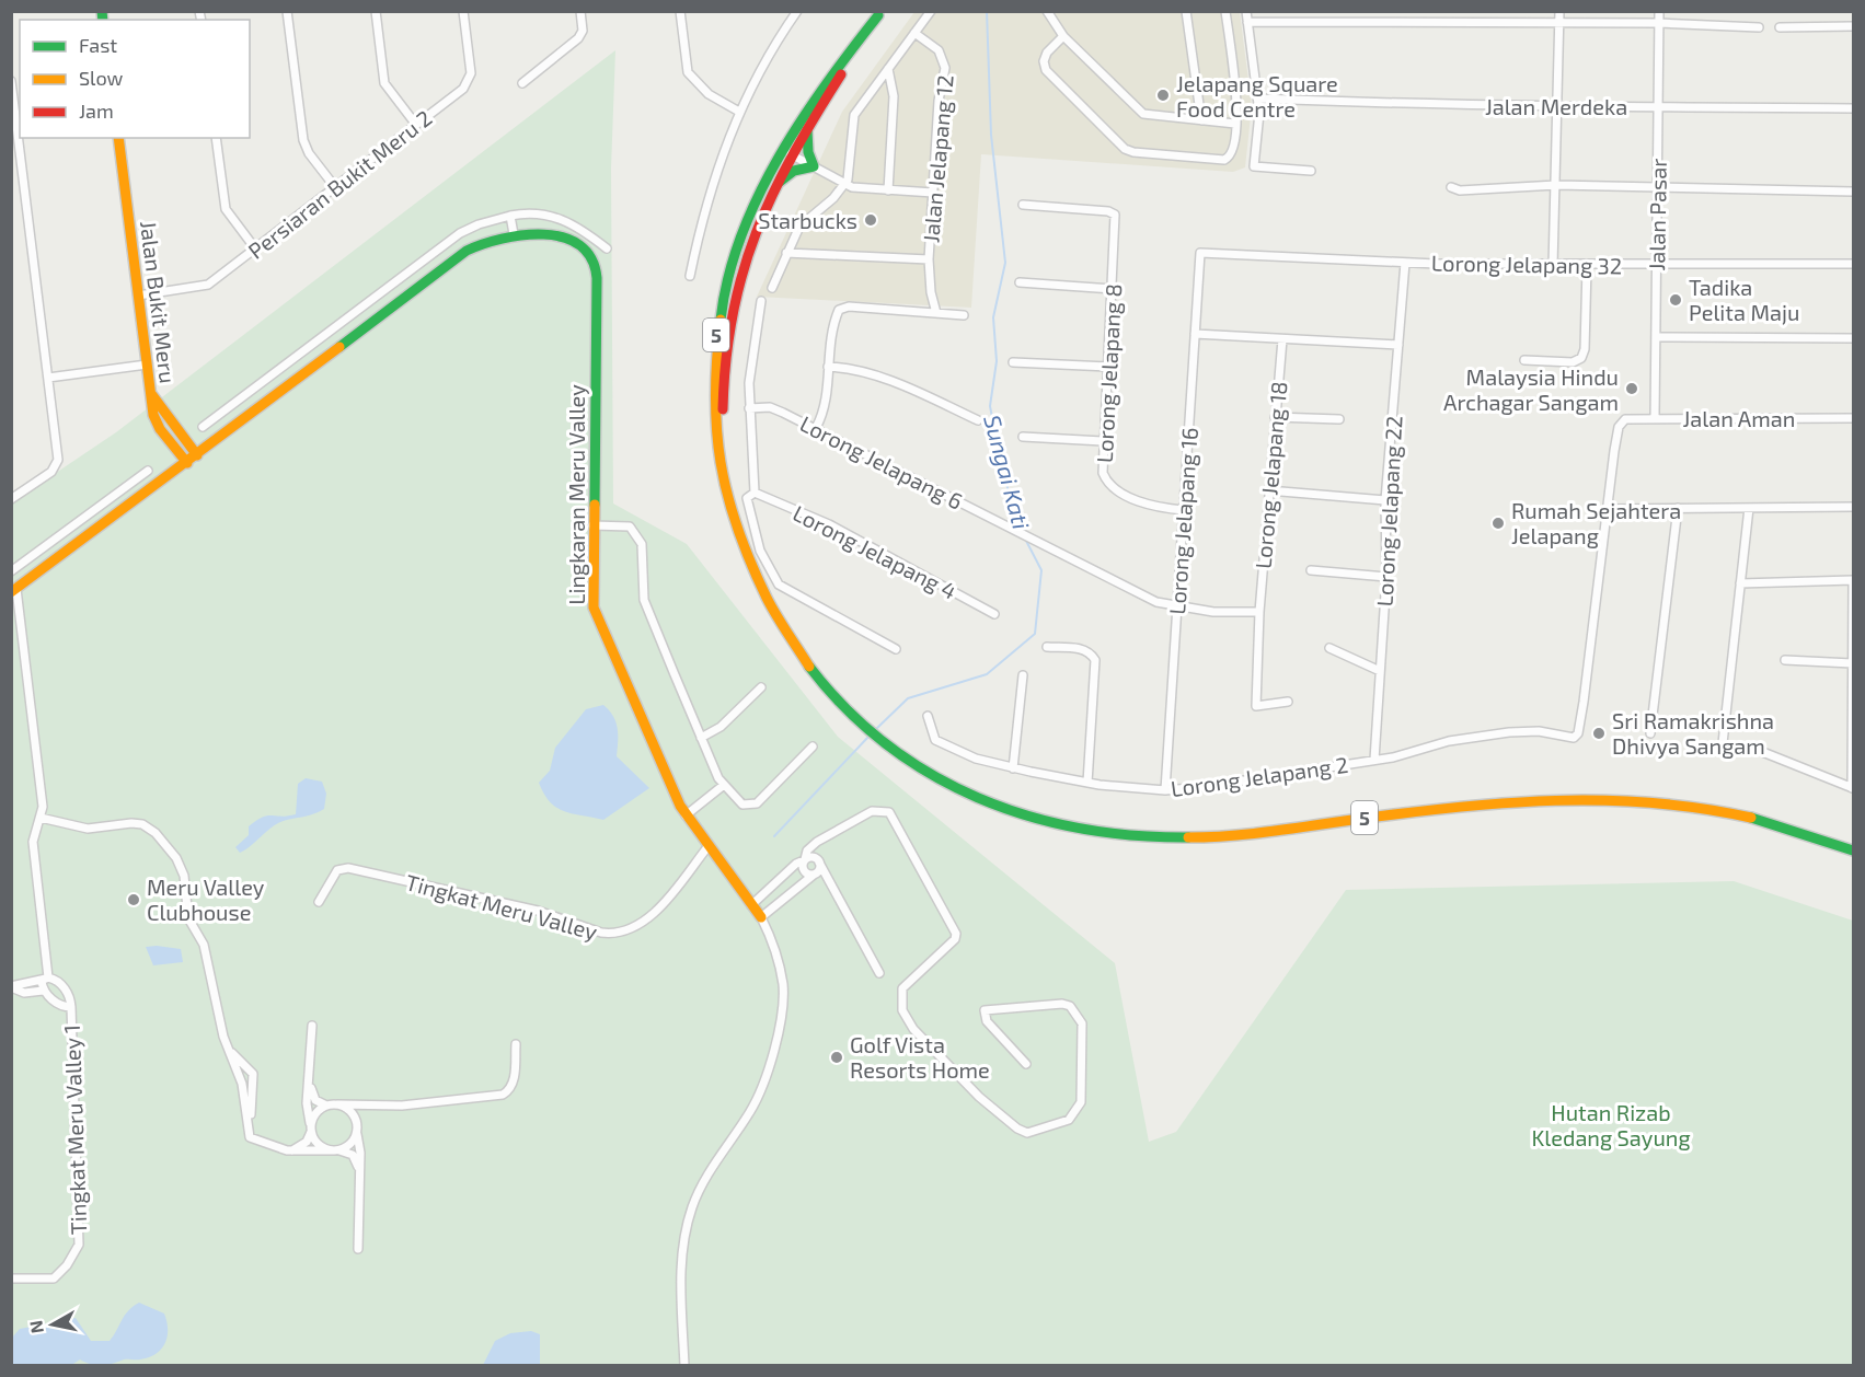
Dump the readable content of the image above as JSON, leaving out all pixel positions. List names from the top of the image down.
{
  "streets": {
    "main road": ["Jalan Bukit Meru", "5", "Lingkaran Meru Valley"],
    "street": [
      "Jalan Merdeka",
      "Jalan Jelapang 12",
      "Persiaran Bukit Meru 2",
      "Jalan Pasar",
      "Lorong Jelapang 32",
      "Lorong Jelapang 8",
      "Jalan Aman",
      "Lorong Jelapang 6",
      "Lorong Jelapang 18",
      "Lorong Jelapang 22",
      "Lorong Jelapang 16",
      "Lorong Jelapang 4",
      "Lorong Jelapang 2",
      "Tingkat Meru Valley",
      "Tingkat Meru Valley 1"
    ]
  },
  "crossings": [
    ["Jalan Merdeka", "Jalan Pasar"],
    ["Persiaran Bukit Meru 2", "Jalan Bukit Meru"],
    ["Jalan Pasar", "Lorong Jelapang 32"],
    ["Jalan Pasar", "Jalan Aman"],
    ["Lorong Jelapang 32", "Lorong Jelapang 22"],
    ["Lorong Jelapang 32", "Lorong Jelapang 16"],
    ["Jalan Bukit Meru", "Lingkaran Meru Valley"],
    ["Lorong Jelapang 8", "Lorong Jelapang 16"],
    ["Jalan Aman", "Lorong Jelapang 2"],
    ["Lorong Jelapang 6", "Lorong Jelapang 16"],
    ["Lingkaran Meru Valley", "Tingkat Meru Valley"],
    ["Lorong Jelapang 22", "Lorong Jelapang 2"],
    ["Lorong Jelapang 16", "Lorong Jelapang 2"]
  ],
  "water": ["Sungai Kati"],
  "parks": ["Hutan Rizab Kledang Sayung"],
  "places": [
    "Jelapang Square Food Centre",
    "Starbucks",
    "Tadika Pelita Maju",
    "Malaysia Hindu Archagar Sangam",
    "Rumah Sejahtera Jelapang",
    "Sri Ramakrishna Dhivya Sangam",
    "Meru Valley Clubhouse",
    "Golf Vista Resorts Home"
  ],
  "legend": ["Fast", "Slow", "Jam"],
  "north": "left"
}
